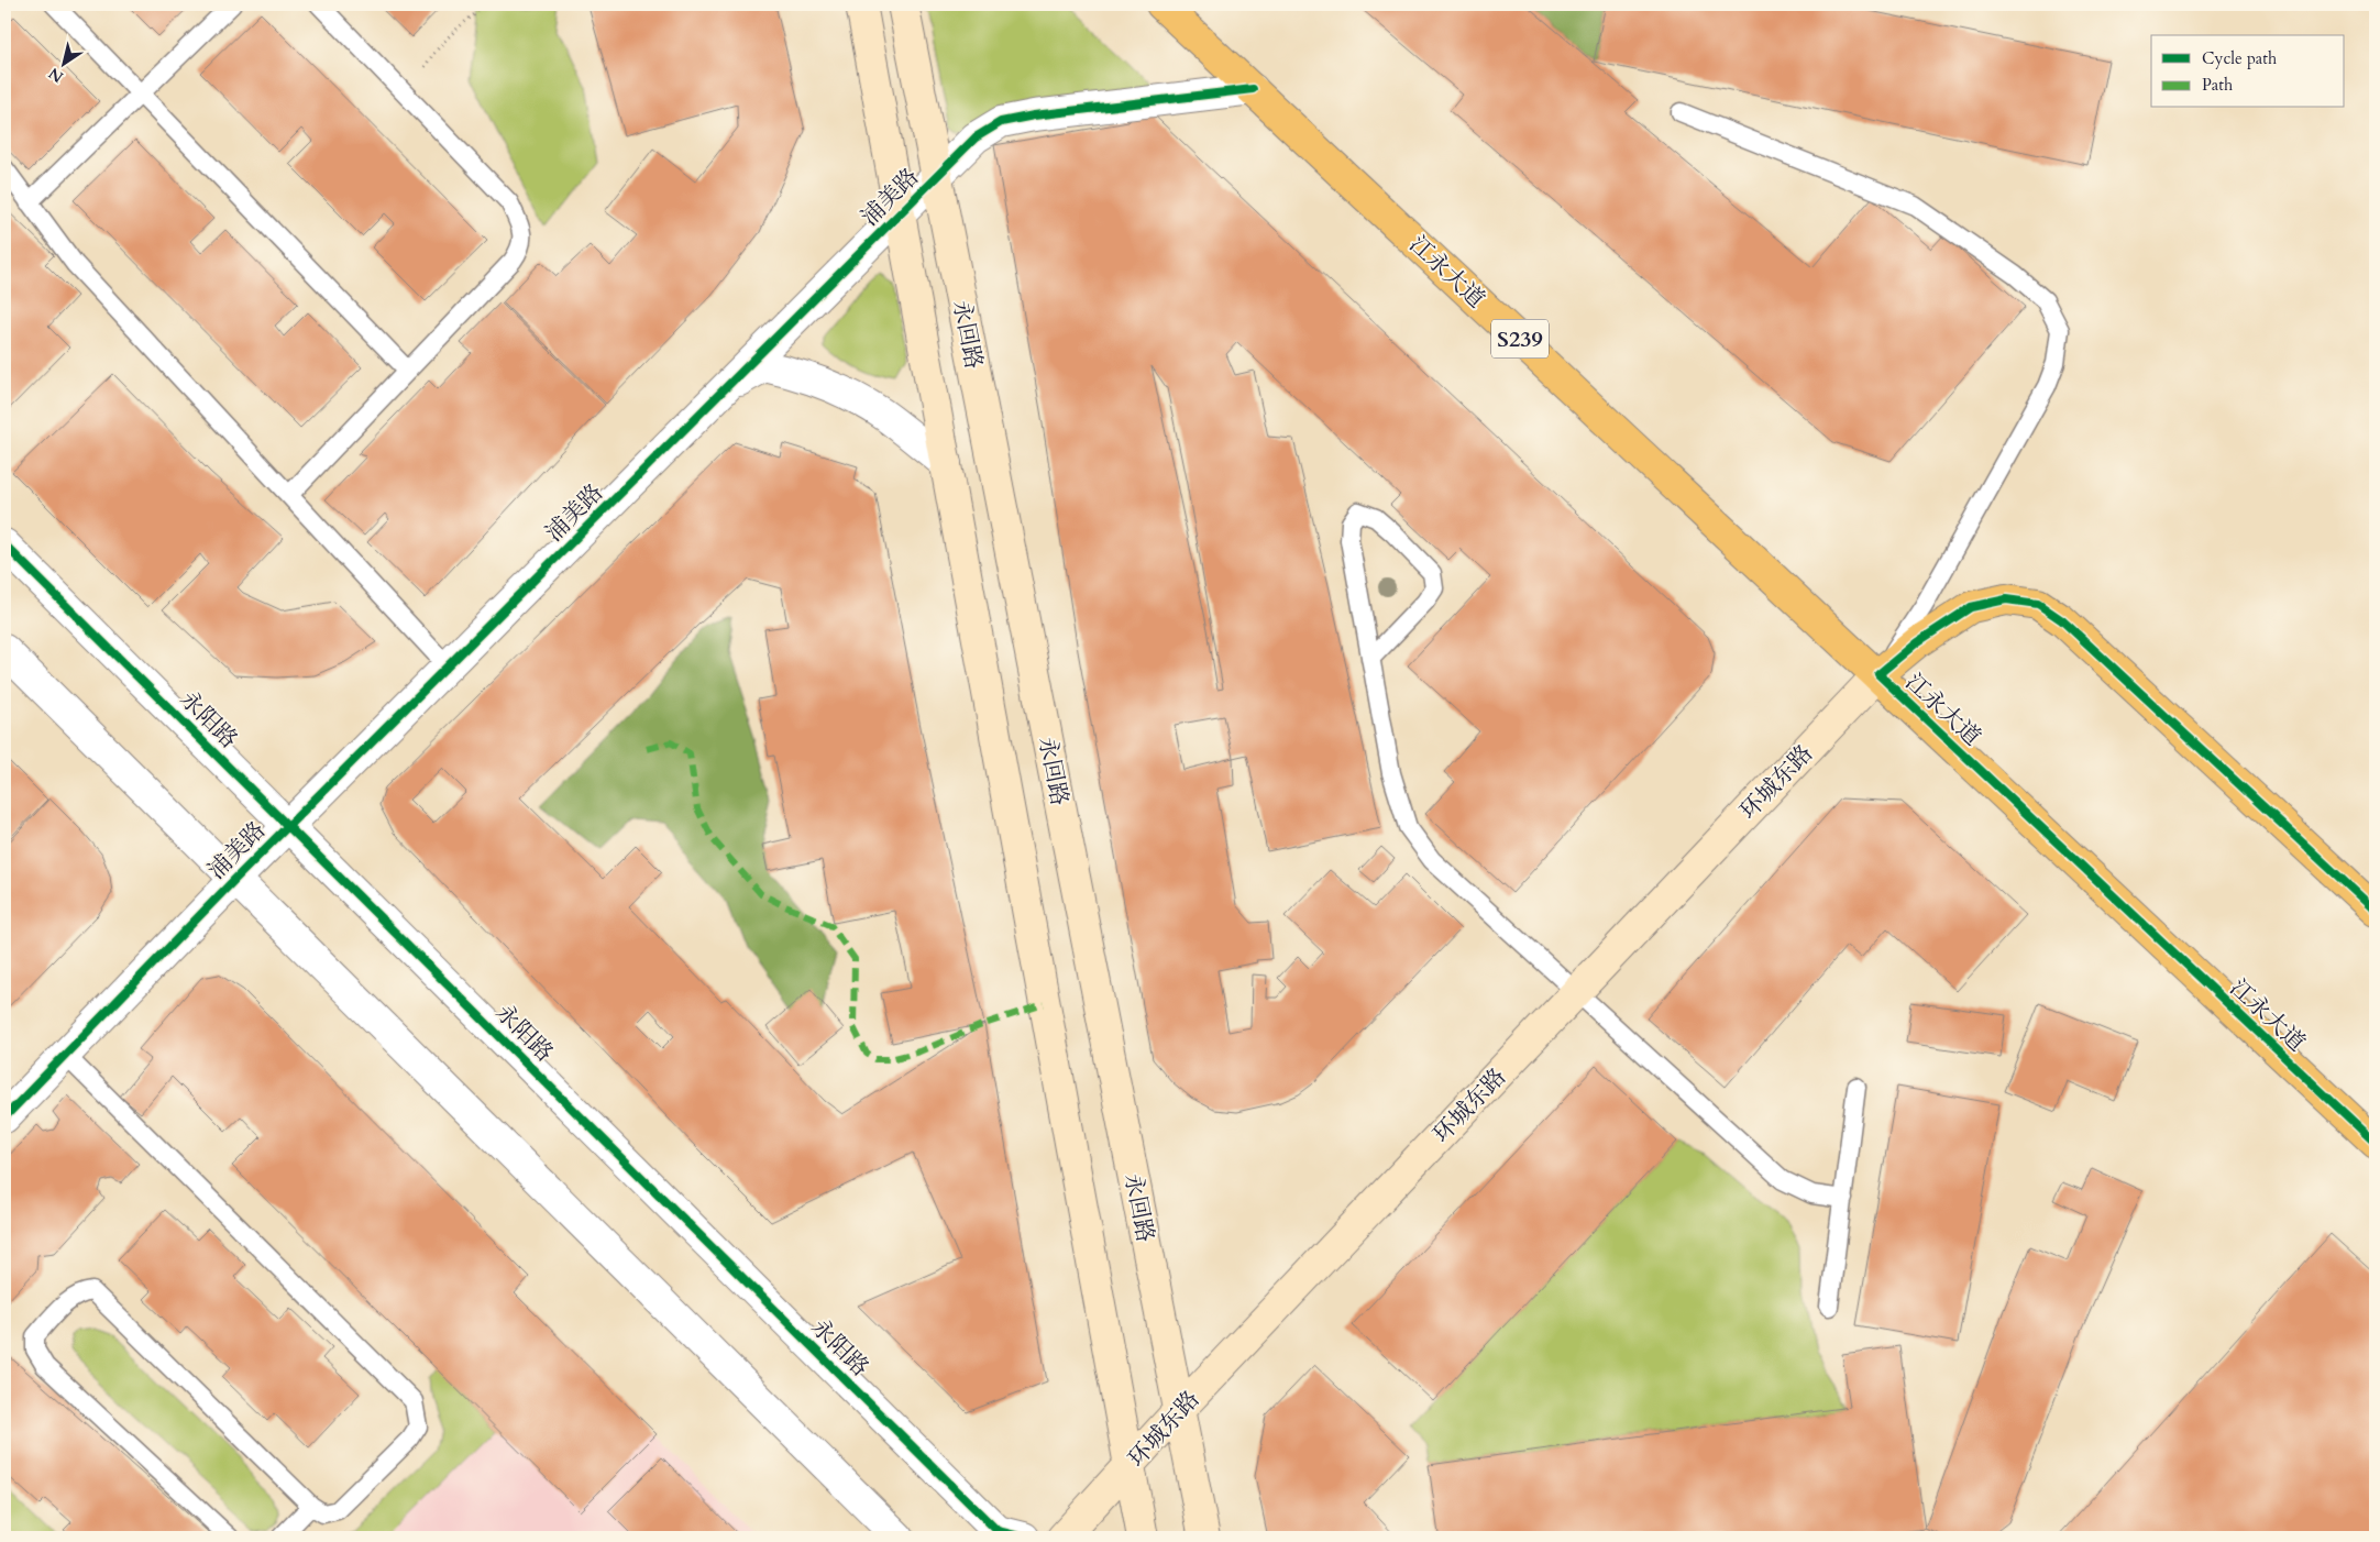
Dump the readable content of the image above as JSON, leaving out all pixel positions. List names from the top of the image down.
{
  "streets": {
    "main road": [
      "江永大道",
      "永回路",
      "S239",
      "环城东路"
    ],
    "street": ["浦美路", "永阳路"]
  },
  "crossings": [
    ["浦美路", "江永大道"],
    ["浦美路", "永回路"],
    ["浦美路", "永阳路"],
    ["江永大道", "环城东路"],
    ["永回路", "环城东路"]
  ],
  "legend": ["Cycle path", "Path"],
  "north": "bottom left"
}
